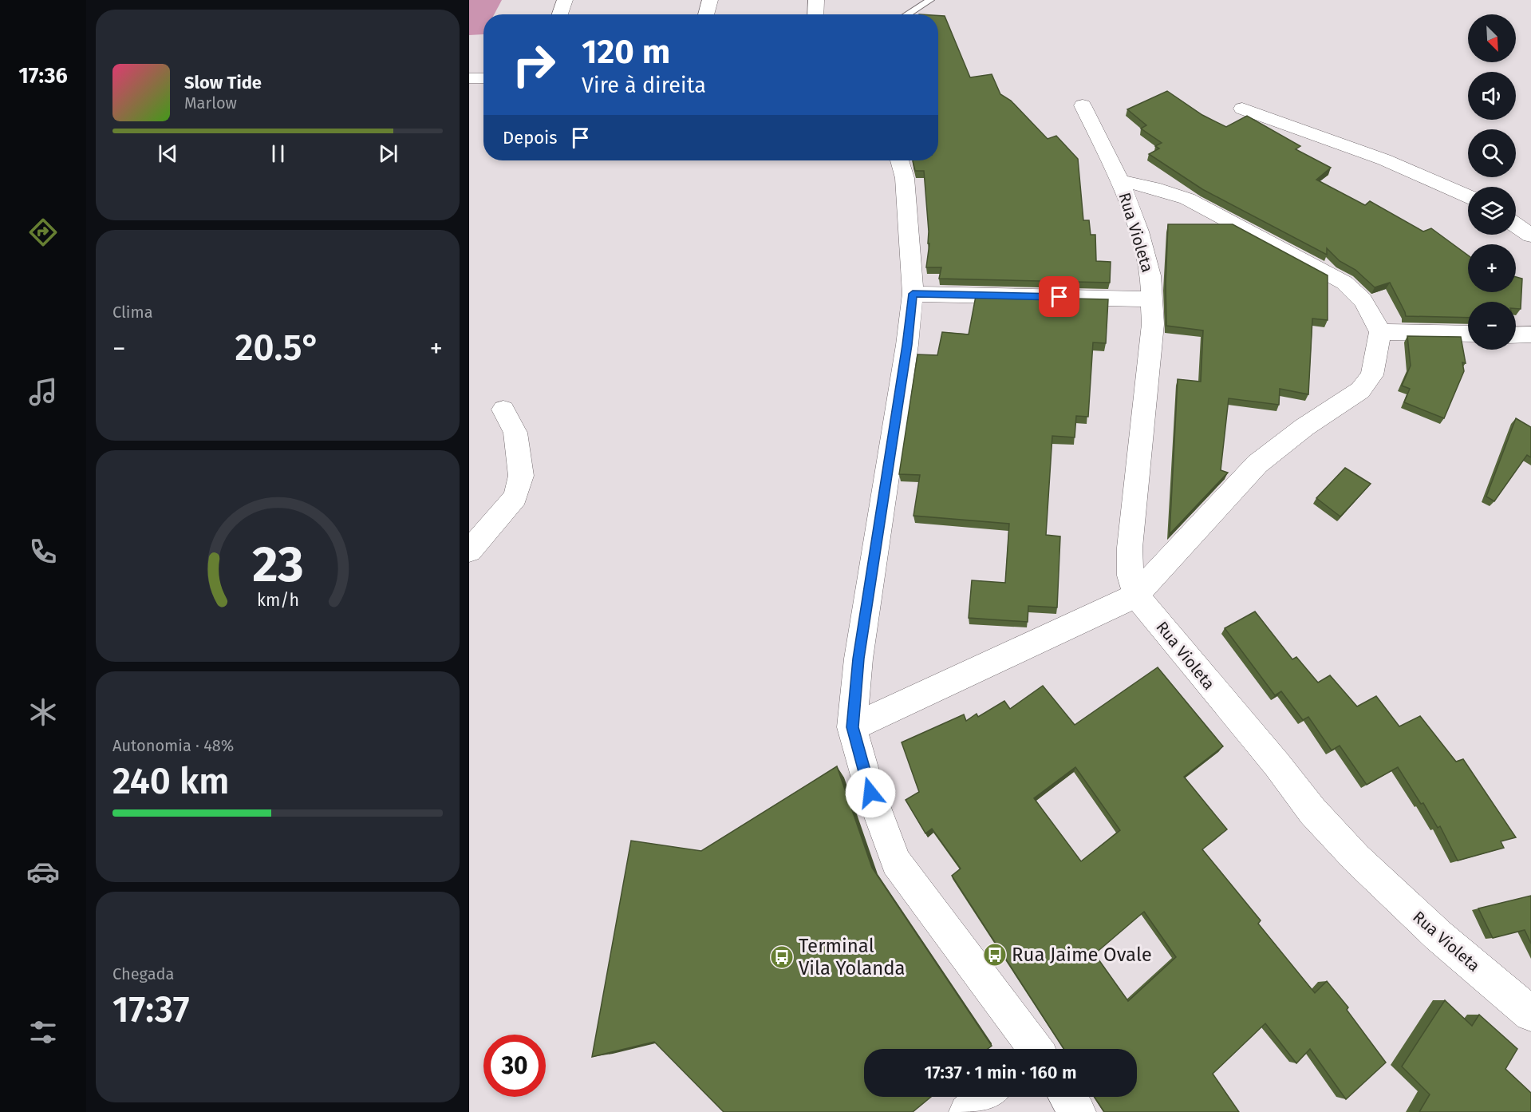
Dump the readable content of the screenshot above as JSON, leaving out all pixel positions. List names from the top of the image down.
{
  "streets": {
    "street": ["Rua Violeta"]
  },
  "places": {
    "bus stop": ["Rua Jaime Ovale", "Terminal Vila Yolanda"]
  },
  "north": "bottom right",
  "page": {
    "tabs": "17:36",
    "map_buttons": ["+", "−"],
    "turn": ["120 m", "Vire à direita"],
    "song": ["Slow Tide", "Marlow"],
    "then": "Depois",
    "tile": [
      "Clima",
      ["Autonomia · 48%", "240 km"],
      ["Chegada", "17:37"]
    ],
    "heat": ["−", "20.5°", "+"],
    "limit": "30",
    "trip": "17:37 · 1 min · 160 m",
    "gauge": ["23", "km/h"]
  }
}
